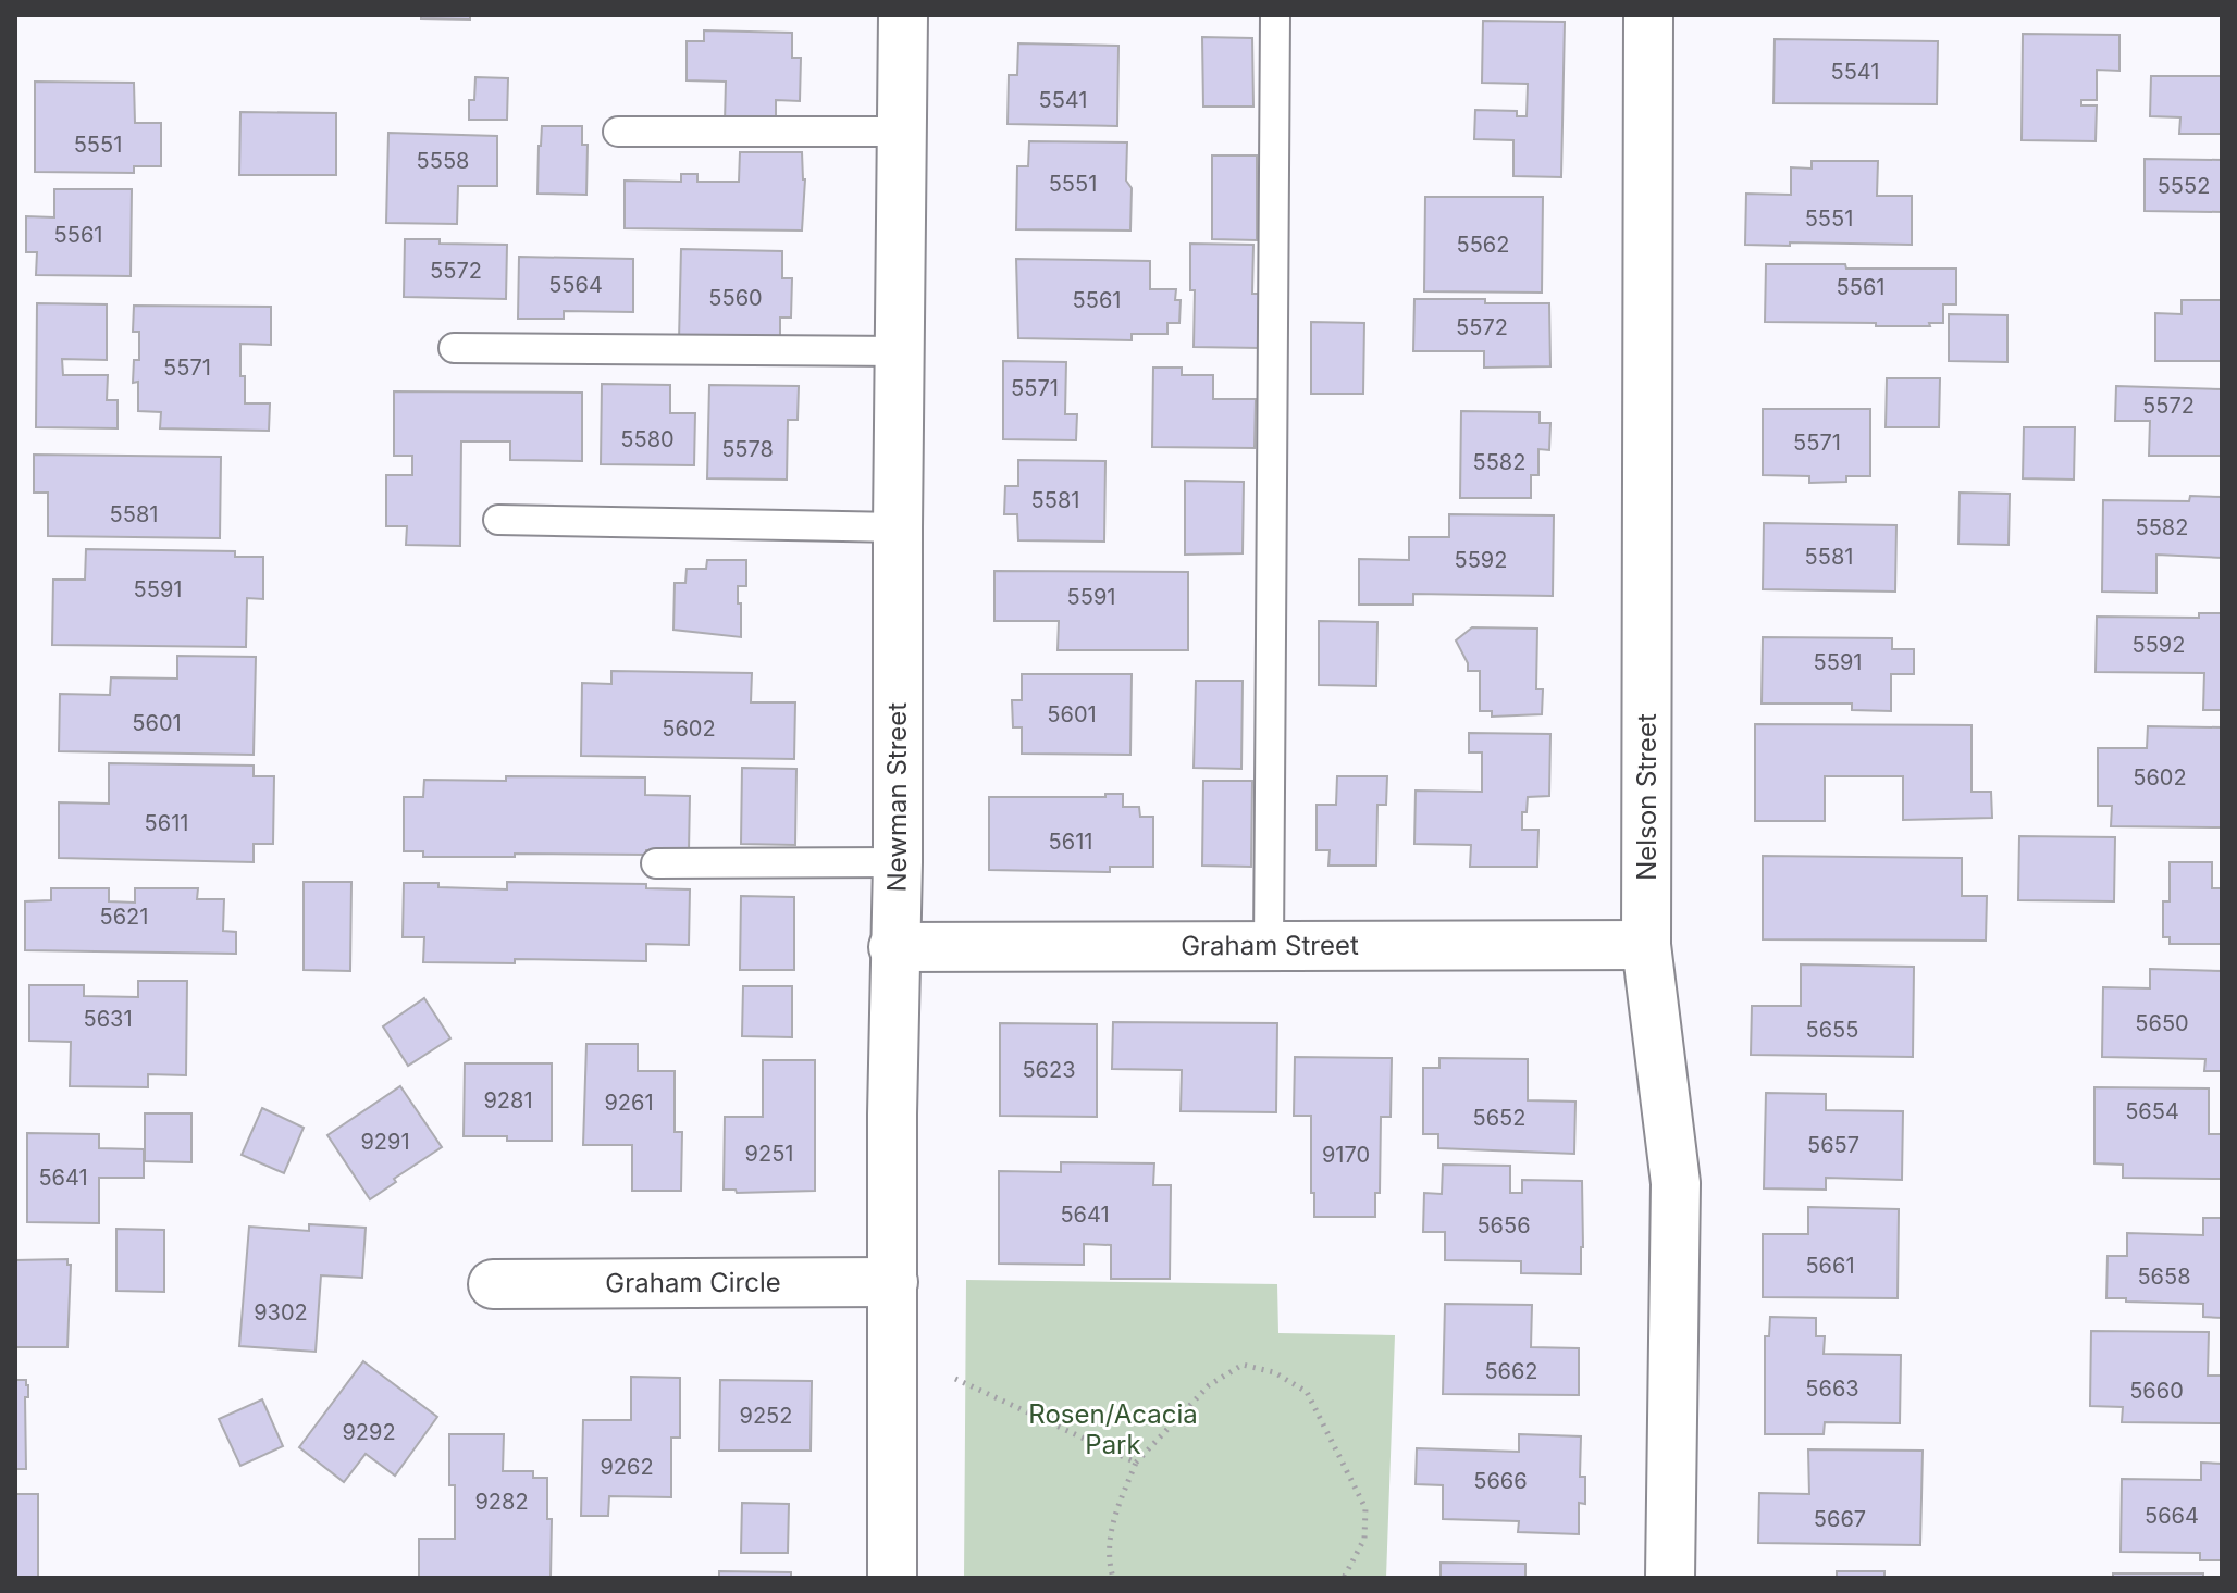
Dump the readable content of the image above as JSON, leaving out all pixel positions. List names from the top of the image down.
{
  "streets": {
    "street": [
      "Newman Street",
      "Nelson Street",
      "Graham Street",
      "Graham Circle"
    ]
  },
  "crossings": [
    ["Newman Street", "Graham Street"],
    ["Newman Street", "Graham Circle"],
    ["Nelson Street", "Graham Street"]
  ],
  "parks": ["Rosen/Acacia Park"],
  "house_numbers": [
    "5541",
    "5541",
    "5551",
    "5558",
    "5551",
    "5552",
    "5551",
    "5561",
    "5562",
    "5572",
    "5564",
    "5561",
    "5560",
    "5561",
    "5572",
    "5571",
    "5571",
    "5572",
    "5580",
    "5571",
    "5578",
    "5582",
    "5581",
    "5581",
    "5582",
    "5581",
    "5592",
    "5591",
    "5591",
    "5592",
    "5591",
    "5601",
    "5601",
    "5602",
    "5602",
    "5611",
    "5611",
    "5621",
    "5631",
    "5650",
    "5655",
    "5623",
    "9281",
    "9261",
    "5654",
    "5652",
    "9291",
    "5657",
    "9251",
    "9170",
    "5641",
    "5641",
    "5656",
    "5661",
    "5658",
    "9302",
    "5662",
    "5663",
    "5660",
    "9252",
    "9292",
    "9262",
    "5666",
    "9282",
    "5664",
    "5667"
  ]
}
